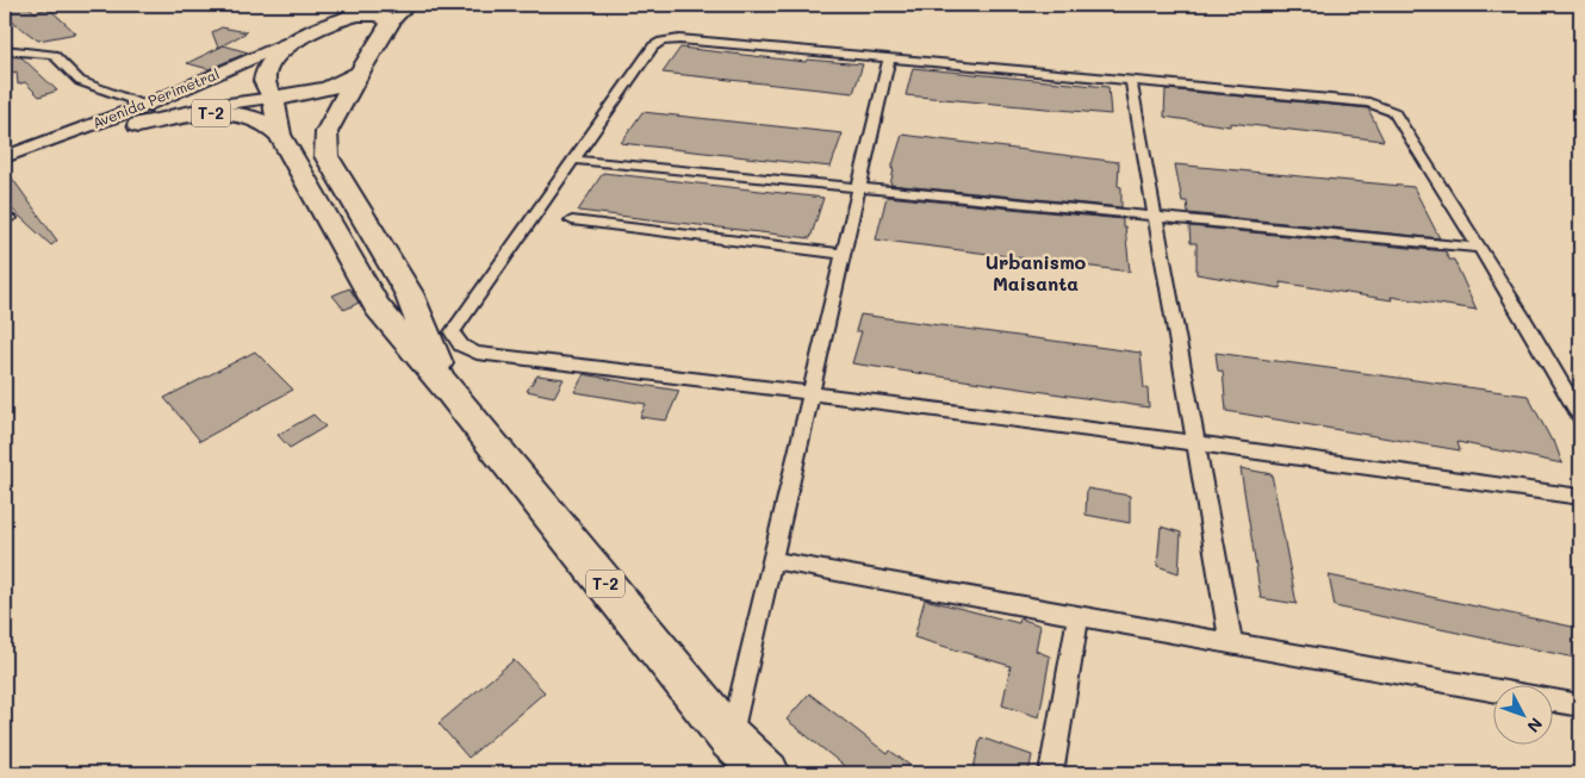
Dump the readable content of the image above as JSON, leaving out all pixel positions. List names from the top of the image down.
{
  "streets": {
    "highway": ["T-2"],
    "main road": ["Avenida Perimetral"]
  },
  "crossings": [
    ["Avenida Perimetral", "T-2"]
  ],
  "districts": ["Urbanismo Maisanta"],
  "north": "bottom right"
}
